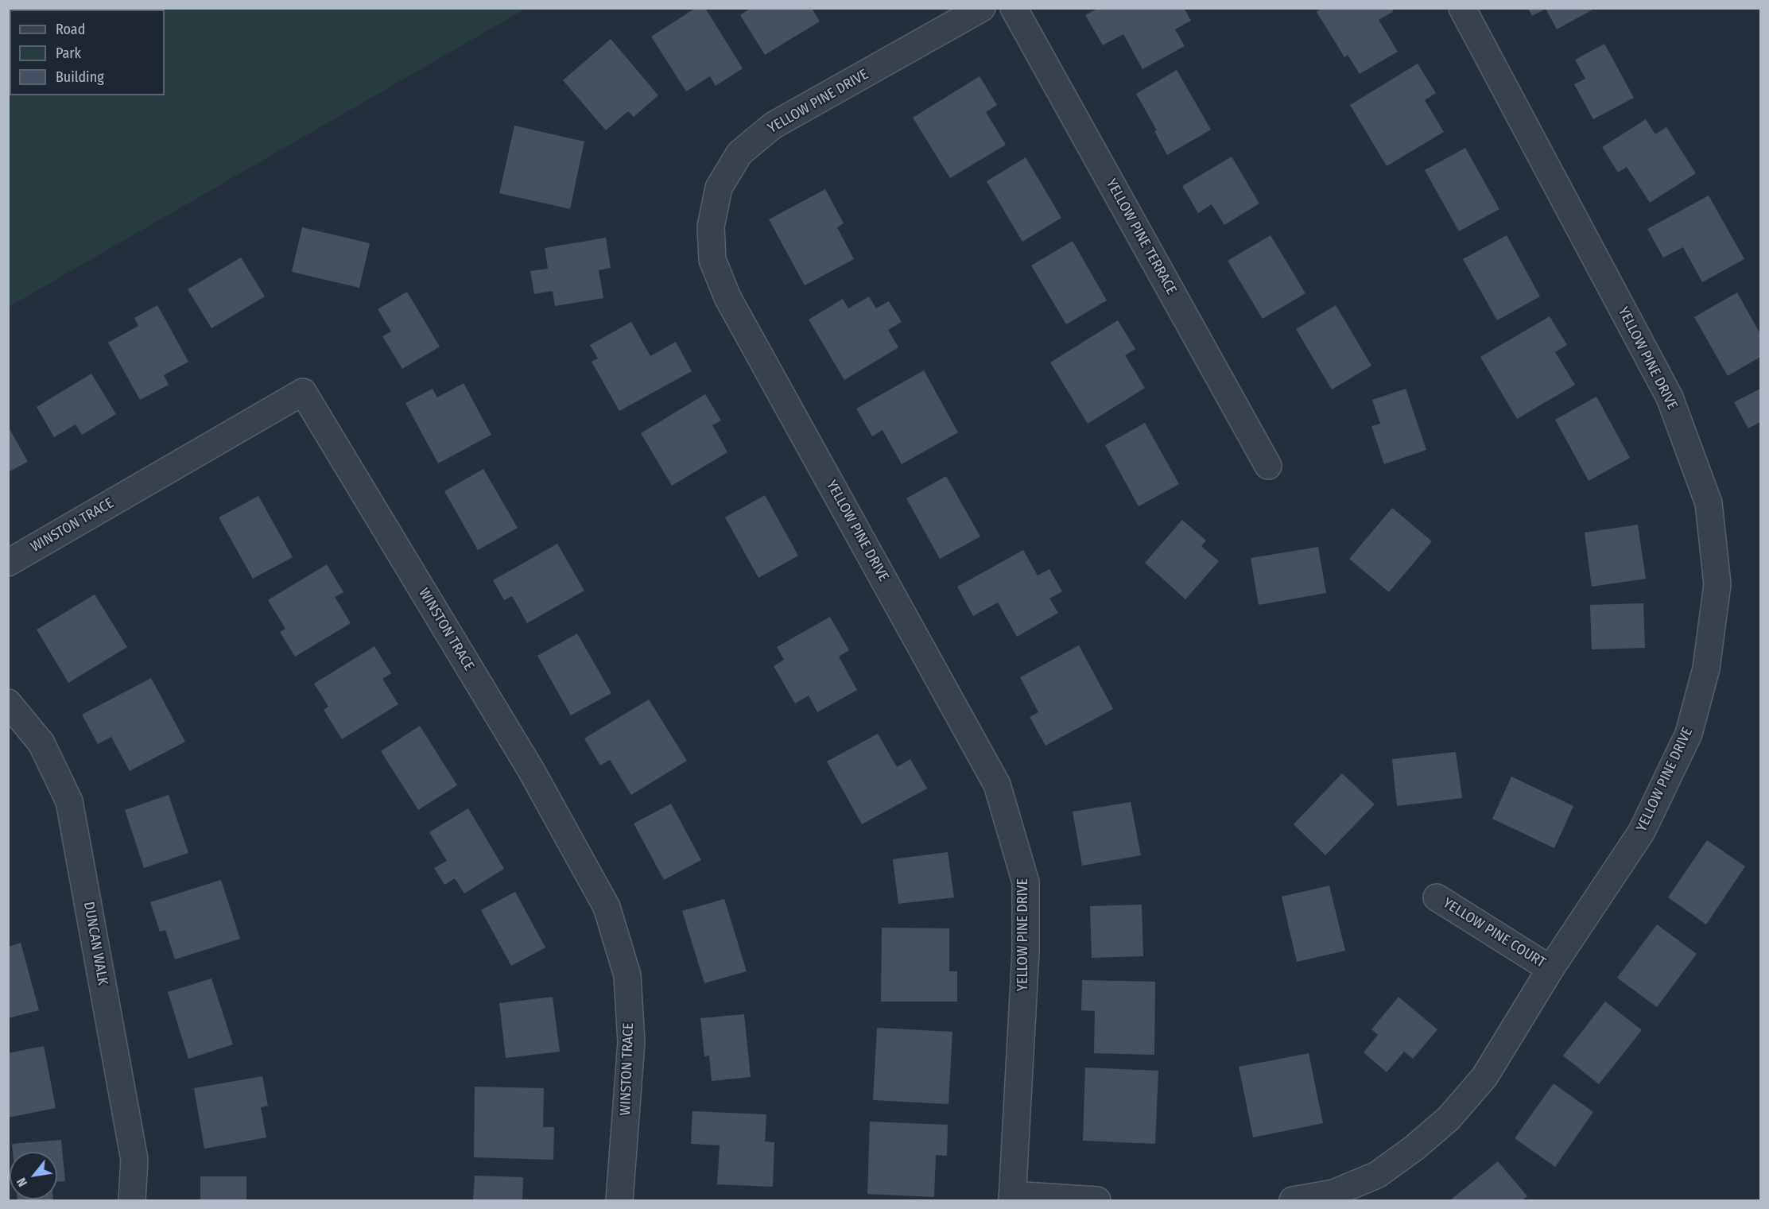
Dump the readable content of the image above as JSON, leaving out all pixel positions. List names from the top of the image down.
{
  "streets": {
    "street": [
      "YELLOW PINE DRIVE",
      "YELLOW PINE TERRACE",
      "WINSTON TRACE",
      "YELLOW PINE COURT",
      "DUNCAN WALK"
    ]
  },
  "crossings": [
    ["YELLOW PINE DRIVE", "YELLOW PINE COURT"]
  ],
  "legend": ["Road", "Park", "Building"],
  "north": "bottom left"
}
